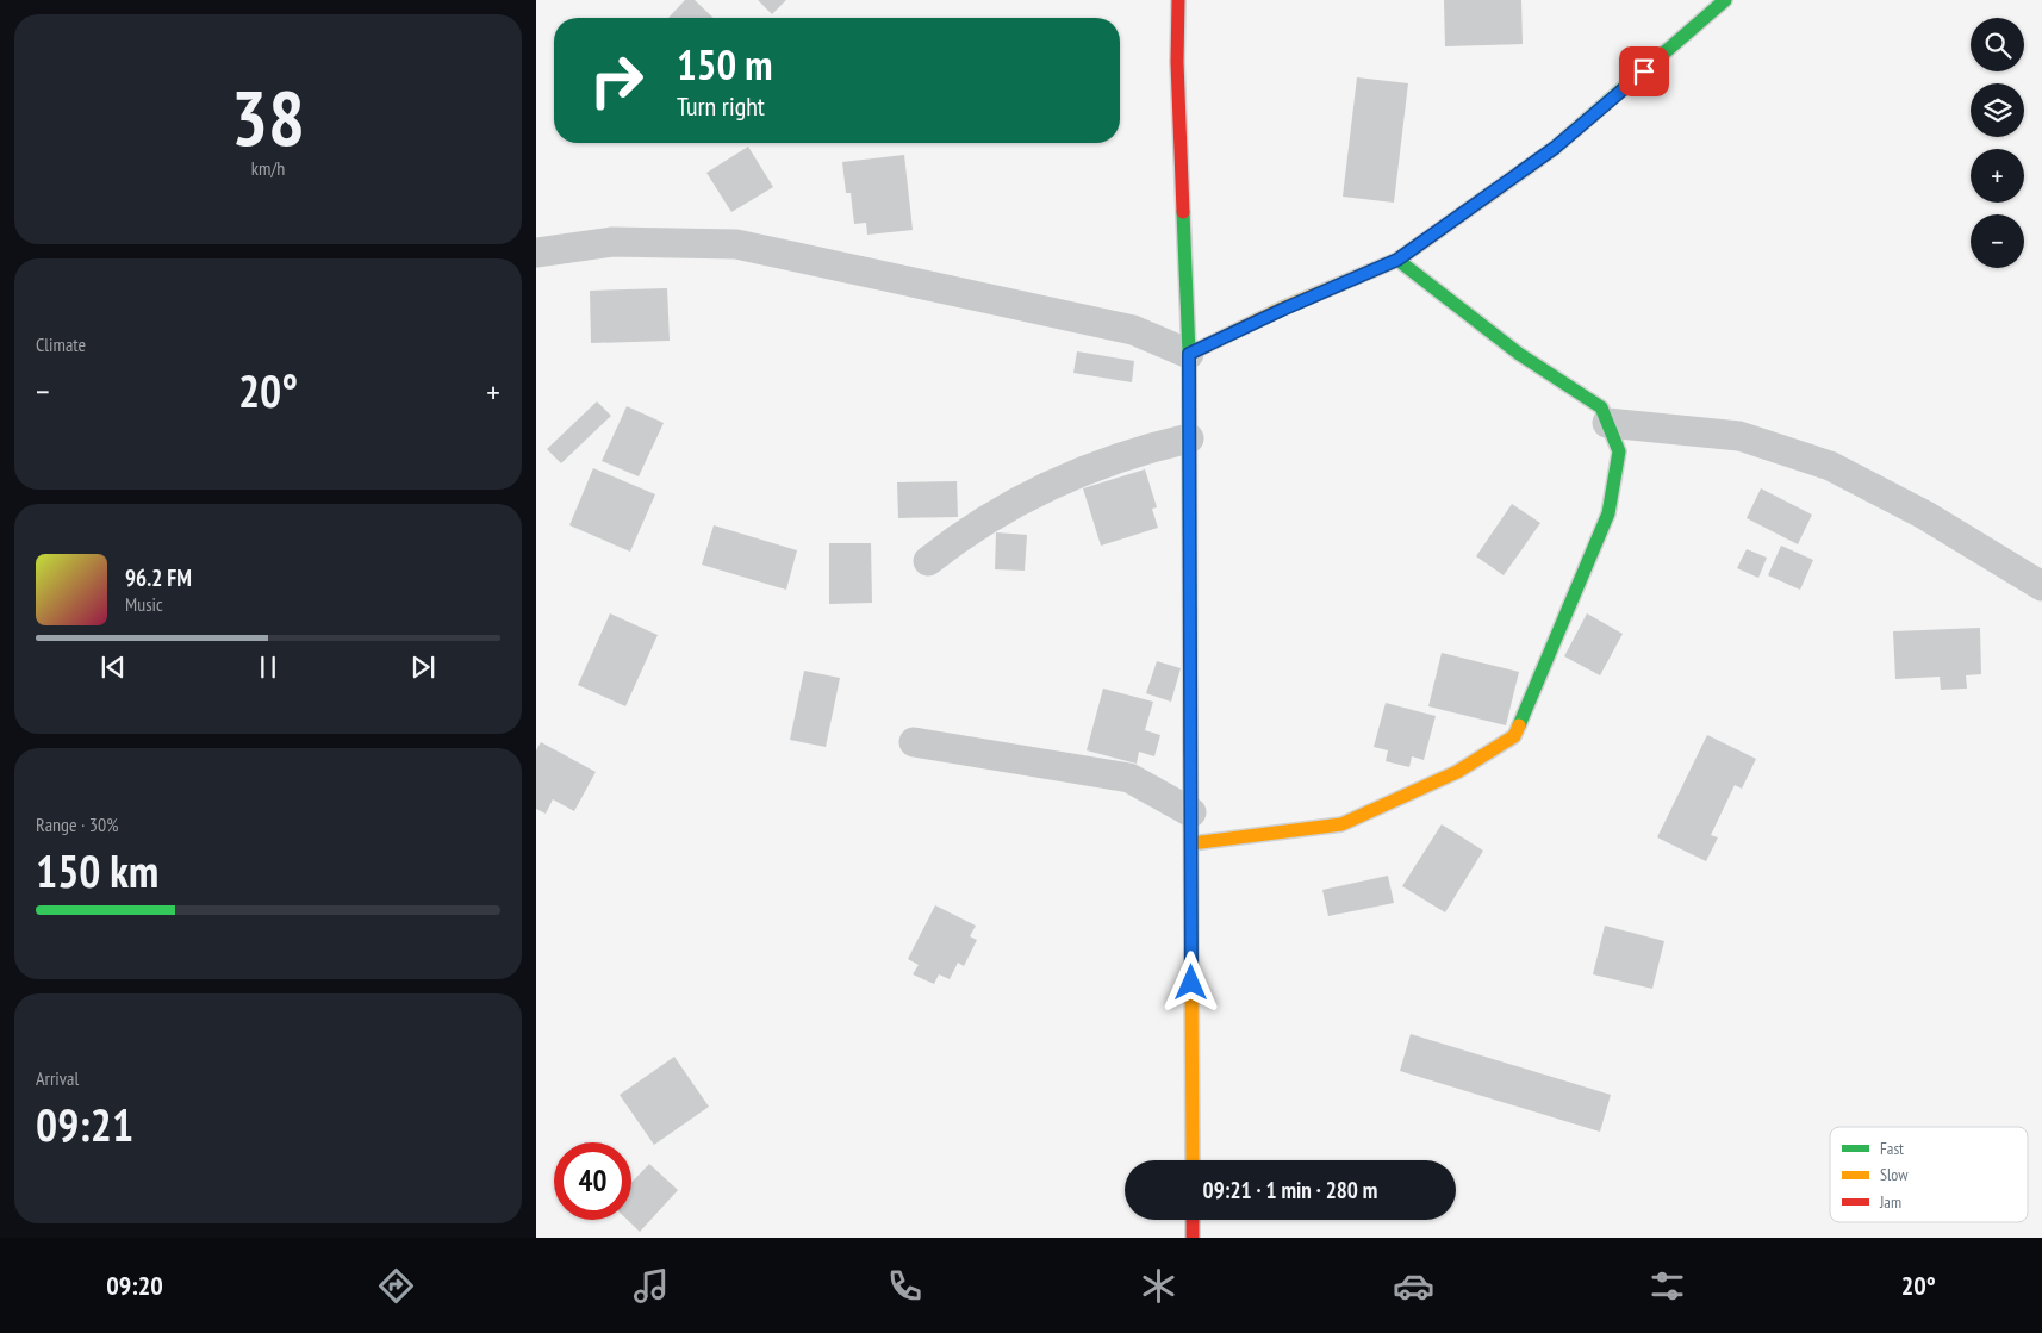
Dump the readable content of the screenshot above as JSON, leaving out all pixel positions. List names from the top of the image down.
{
  "legend": ["Fast", "Slow", "Jam"],
  "page": {
    "tile": [
      ["38", "km/h"],
      "Climate",
      ["Range · 30%", "150 km"],
      ["Arrival", "09:21"]
    ],
    "map_buttons": ["+", "−"],
    "turn": ["150 m", "Turn right"],
    "heat": ["−", "20°", "+"],
    "song": ["96.2 FM", "Music"],
    "limit": "40",
    "trip": "09:21 · 1 min · 280 m",
    "tabs": ["09:20", "20°"]
  }
}
